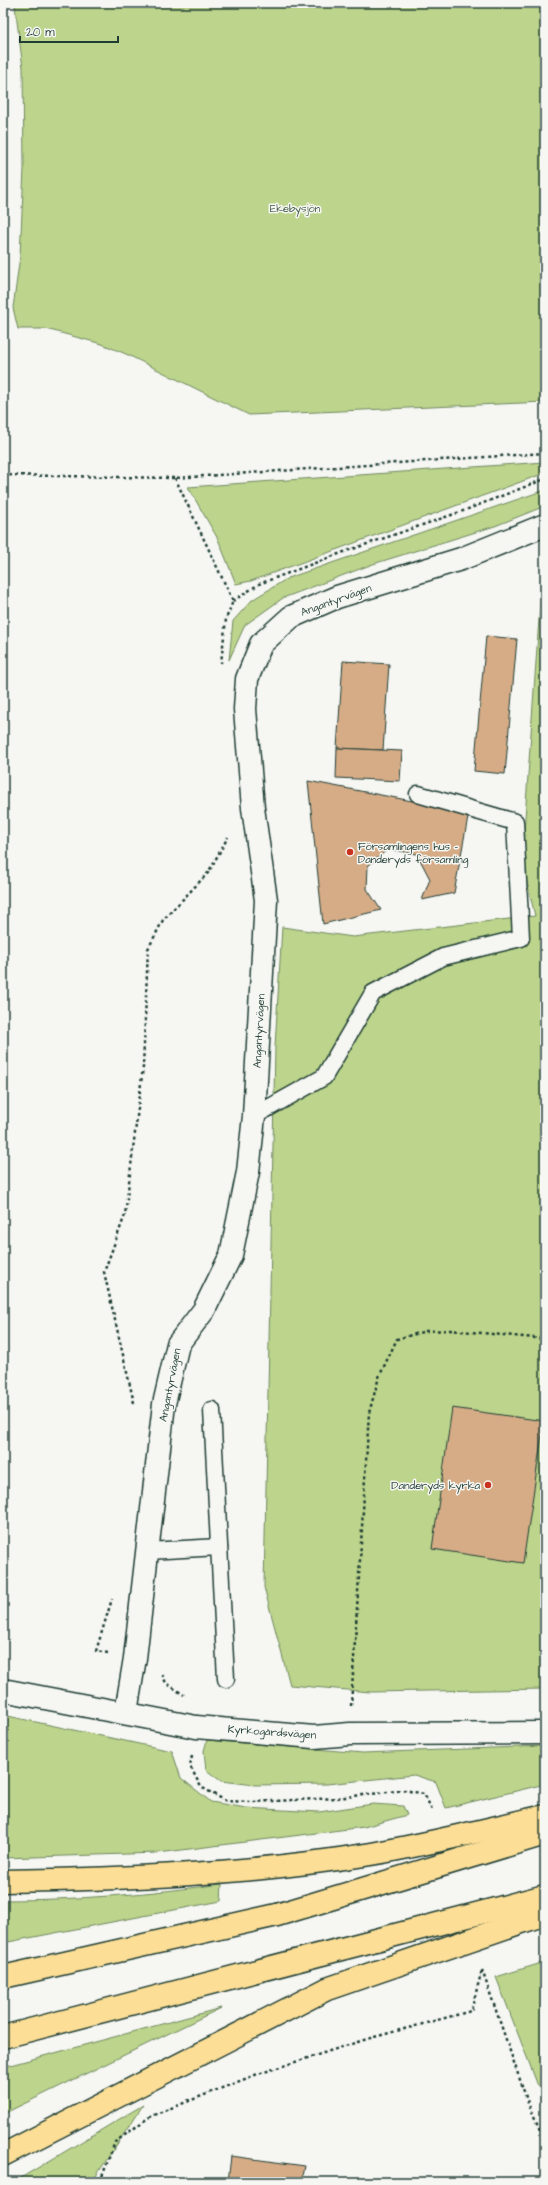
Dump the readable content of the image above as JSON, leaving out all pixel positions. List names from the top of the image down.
{
  "streets": {
    "street": ["Angantyrvägen", "Kyrkogårdsvägen"]
  },
  "crossings": [
    ["Angantyrvägen", "Kyrkogårdsvägen"]
  ],
  "parks": ["Ekebysjön"],
  "places": ["Församlingens hus - Danderyds församling", "Danderyds kyrka"],
  "scale_bar": "20 m"
}
